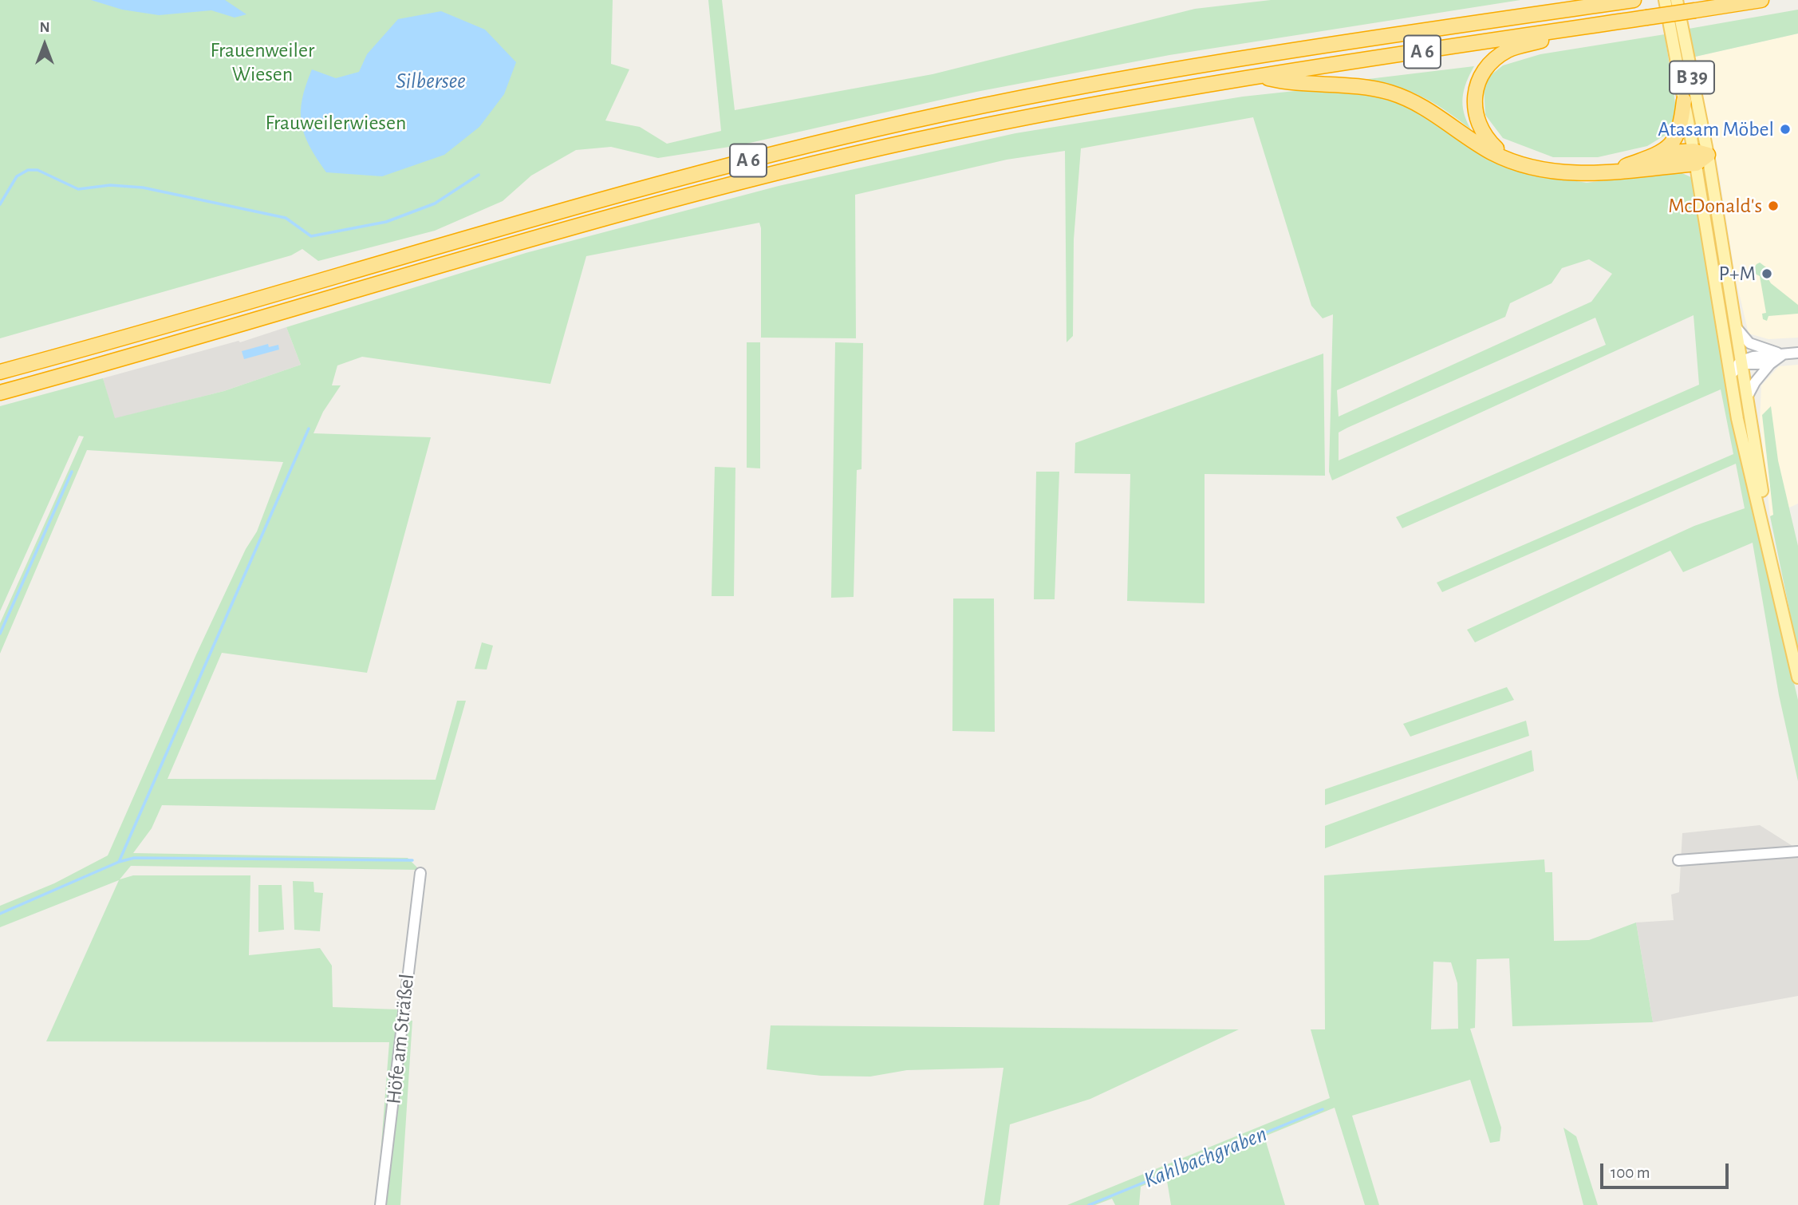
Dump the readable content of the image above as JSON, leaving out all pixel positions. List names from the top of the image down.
{
  "streets": {
    "highway": ["A 6"],
    "main road": ["B 39"],
    "street": ["Höfe am Sträßel"]
  },
  "water": ["Silbersee", "Kahlbachgraben"],
  "parks": ["Frauenweiler Wiesen", "Frauweilerwiesen"],
  "places": ["Atasam Möbel", "McDonald's", "P+M"],
  "scale_bar": "100 m",
  "north": "top"
}
